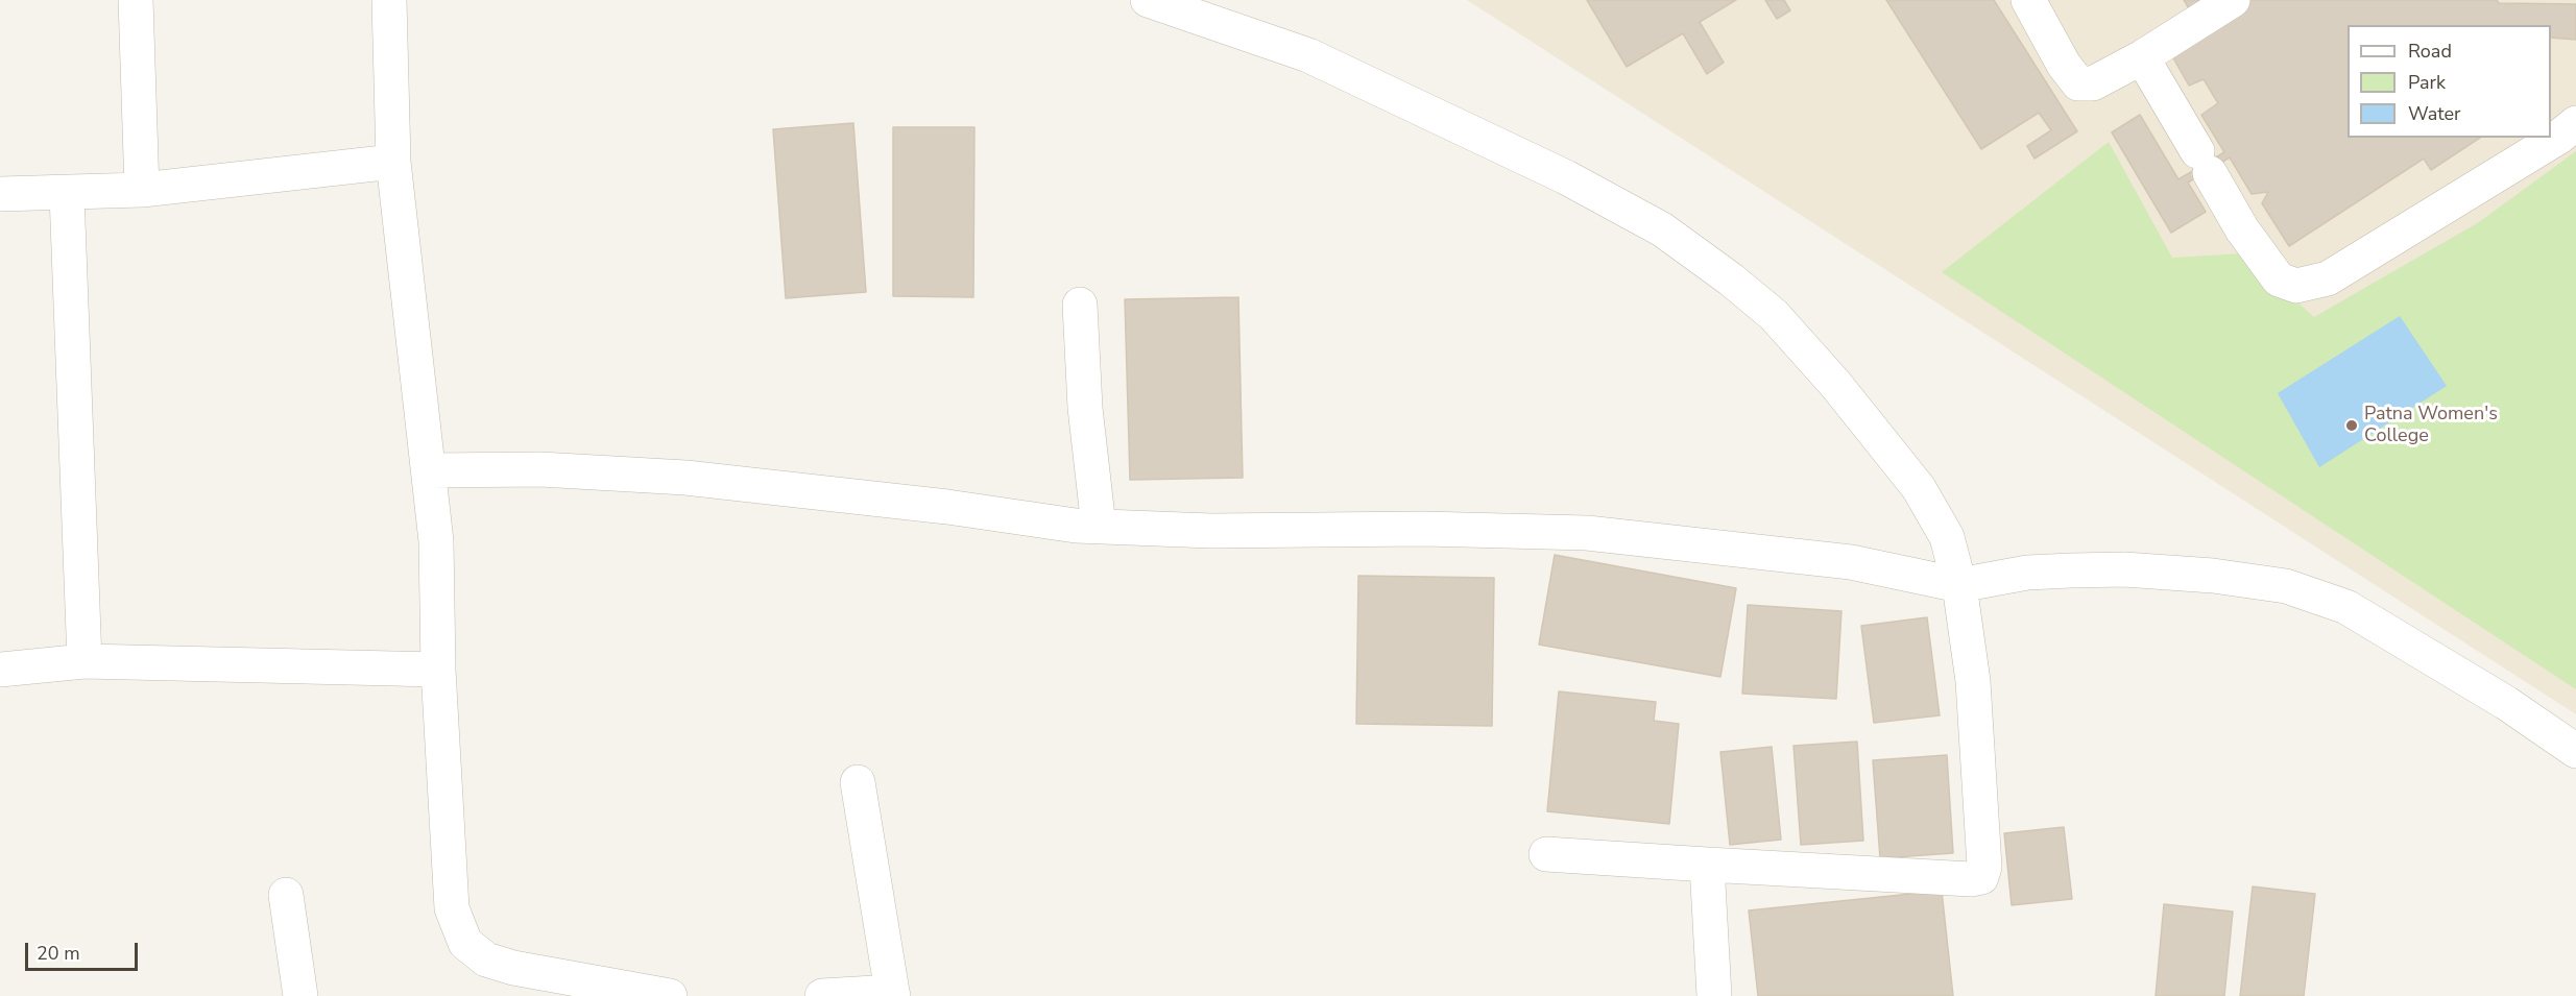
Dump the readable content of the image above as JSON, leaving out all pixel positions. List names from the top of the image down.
{
  "places": ["Patna Women's College"],
  "legend": ["Road", "Park", "Water"],
  "scale_bar": "20 m"
}
